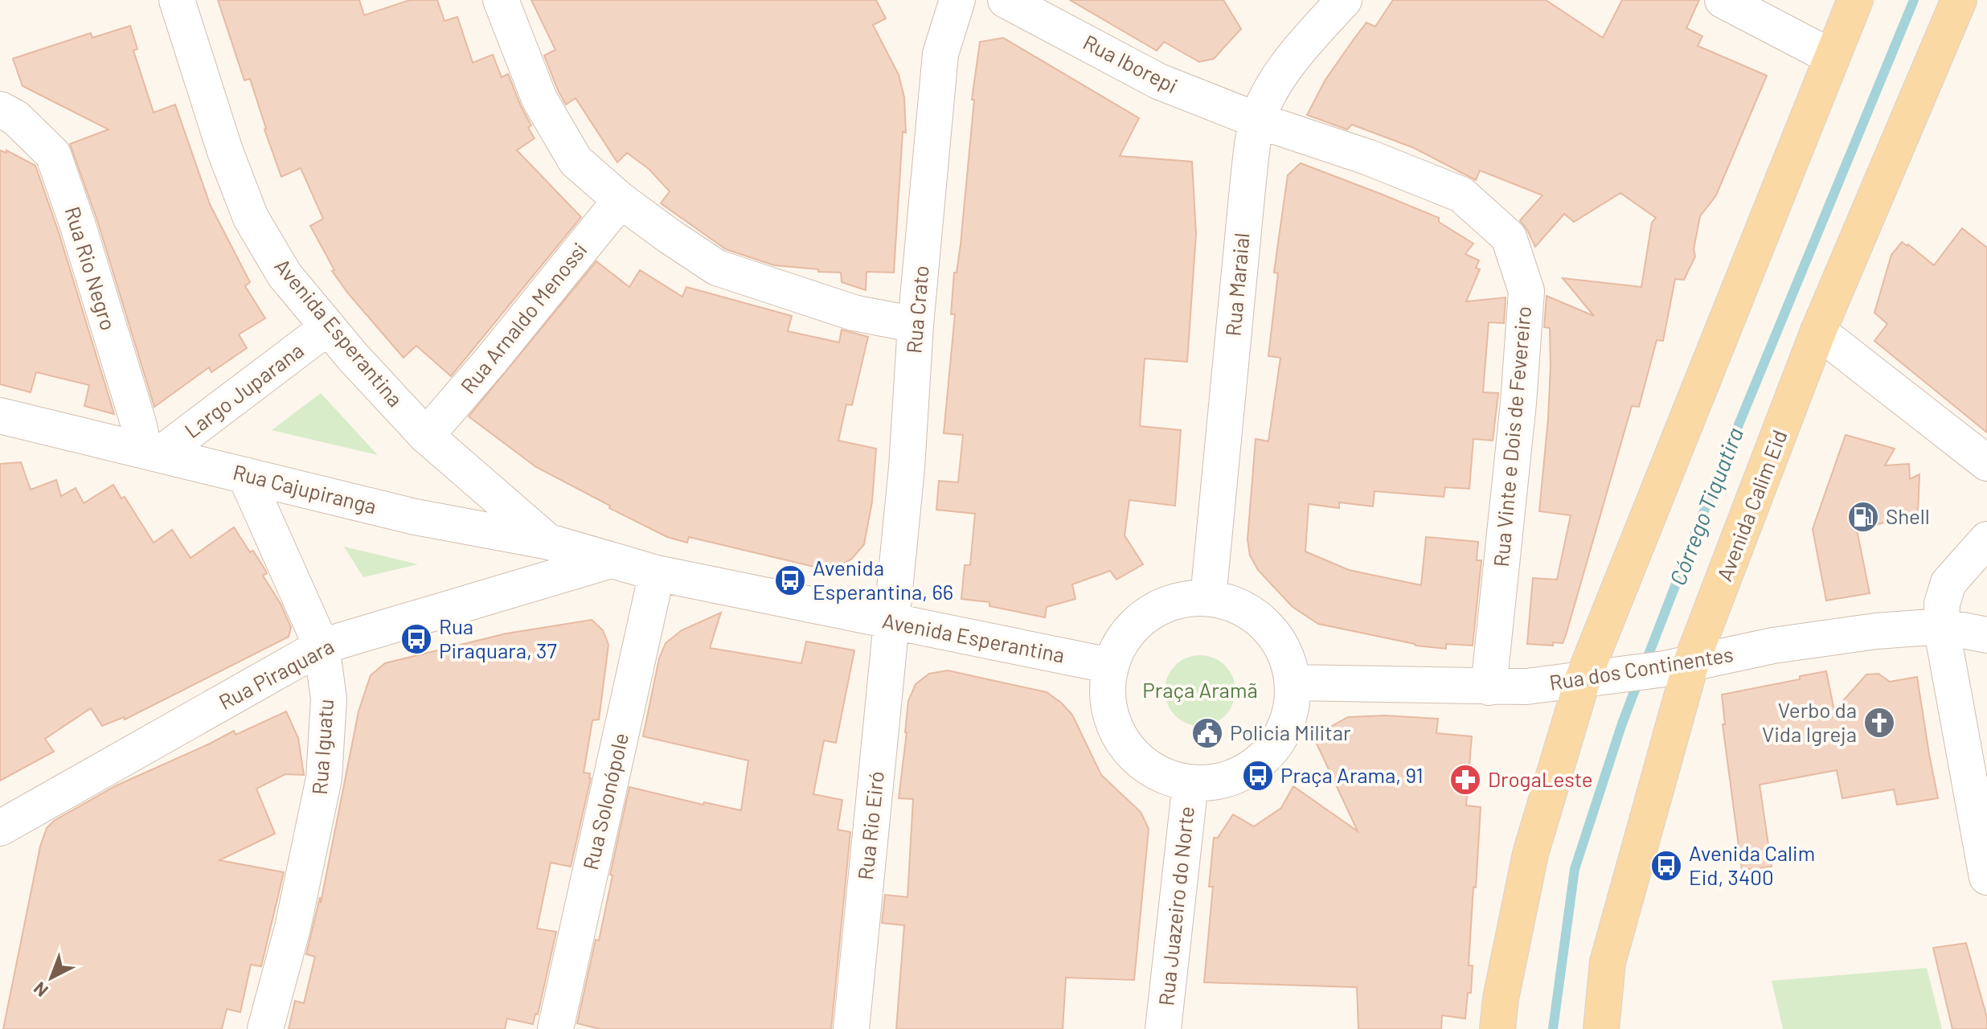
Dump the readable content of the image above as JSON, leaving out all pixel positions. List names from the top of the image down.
{
  "streets": {
    "main road": ["Avenida Calim Eid"],
    "street": [
      "Rua Iborepi",
      "Rua Rio Negro",
      "Rua Maraial",
      "Rua Crato",
      "Rua Arnaldo Menossi",
      "Avenida Esperantina",
      "Largo Juparana",
      "Rua Vinte e Dois de Fevereiro",
      "Rua Cajupiranga",
      "Rua dos Continentes",
      "Rua Piraquara",
      "Rua Iguatu",
      "Rua Solonópole",
      "Rua Rio Eiró",
      "Rua Juazeiro do Norte"
    ]
  },
  "crossings": [
    ["Rua Iborepi", "Rua Maraial"],
    ["Rua Iborepi", "Rua Vinte e Dois de Fevereiro"],
    ["Rua Rio Negro", "Largo Juparana"],
    ["Rua Rio Negro", "Rua Cajupiranga"],
    ["Rua Maraial", "Avenida Esperantina"],
    ["Rua Maraial", "Rua Vinte e Dois de Fevereiro"],
    ["Rua Maraial", "Rua dos Continentes"],
    ["Rua Maraial", "Rua Juazeiro do Norte"],
    ["Rua Crato", "Avenida Esperantina"],
    ["Rua Crato", "Rua Rio Eiró"],
    ["Rua Arnaldo Menossi", "Avenida Esperantina"],
    ["Avenida Esperantina", "Largo Juparana"],
    ["Avenida Esperantina", "Rua Cajupiranga"],
    ["Avenida Esperantina", "Rua dos Continentes"],
    ["Avenida Esperantina", "Rua Piraquara"],
    ["Avenida Esperantina", "Rua Solonópole"],
    ["Avenida Esperantina", "Rua Rio Eiró"],
    ["Avenida Esperantina", "Rua Juazeiro do Norte"],
    ["Largo Juparana", "Rua Cajupiranga"],
    ["Rua Vinte e Dois de Fevereiro", "Rua dos Continentes"],
    ["Rua Cajupiranga", "Rua Piraquara"],
    ["Rua Cajupiranga", "Rua Iguatu"],
    ["Avenida Calim Eid", "Rua dos Continentes"],
    ["Rua dos Continentes", "Rua Juazeiro do Norte"],
    ["Rua Piraquara", "Rua Iguatu"]
  ],
  "water": ["Córrego Tiquatira"],
  "parks": ["Praça Aramã"],
  "places": {
    "fuel station": ["Shell"],
    "bus stop": [
      "Avenida Esperantina, 66",
      "Rua Piraquara, 37",
      "Praça Arama, 91",
      "Avenida Calim Eid, 3400"
    ],
    "church": ["Verbo da Vida Igreja"],
    "public building": ["Policia Militar"],
    "pharmacy": ["DrogaLeste"]
  },
  "north": "bottom left"
}
